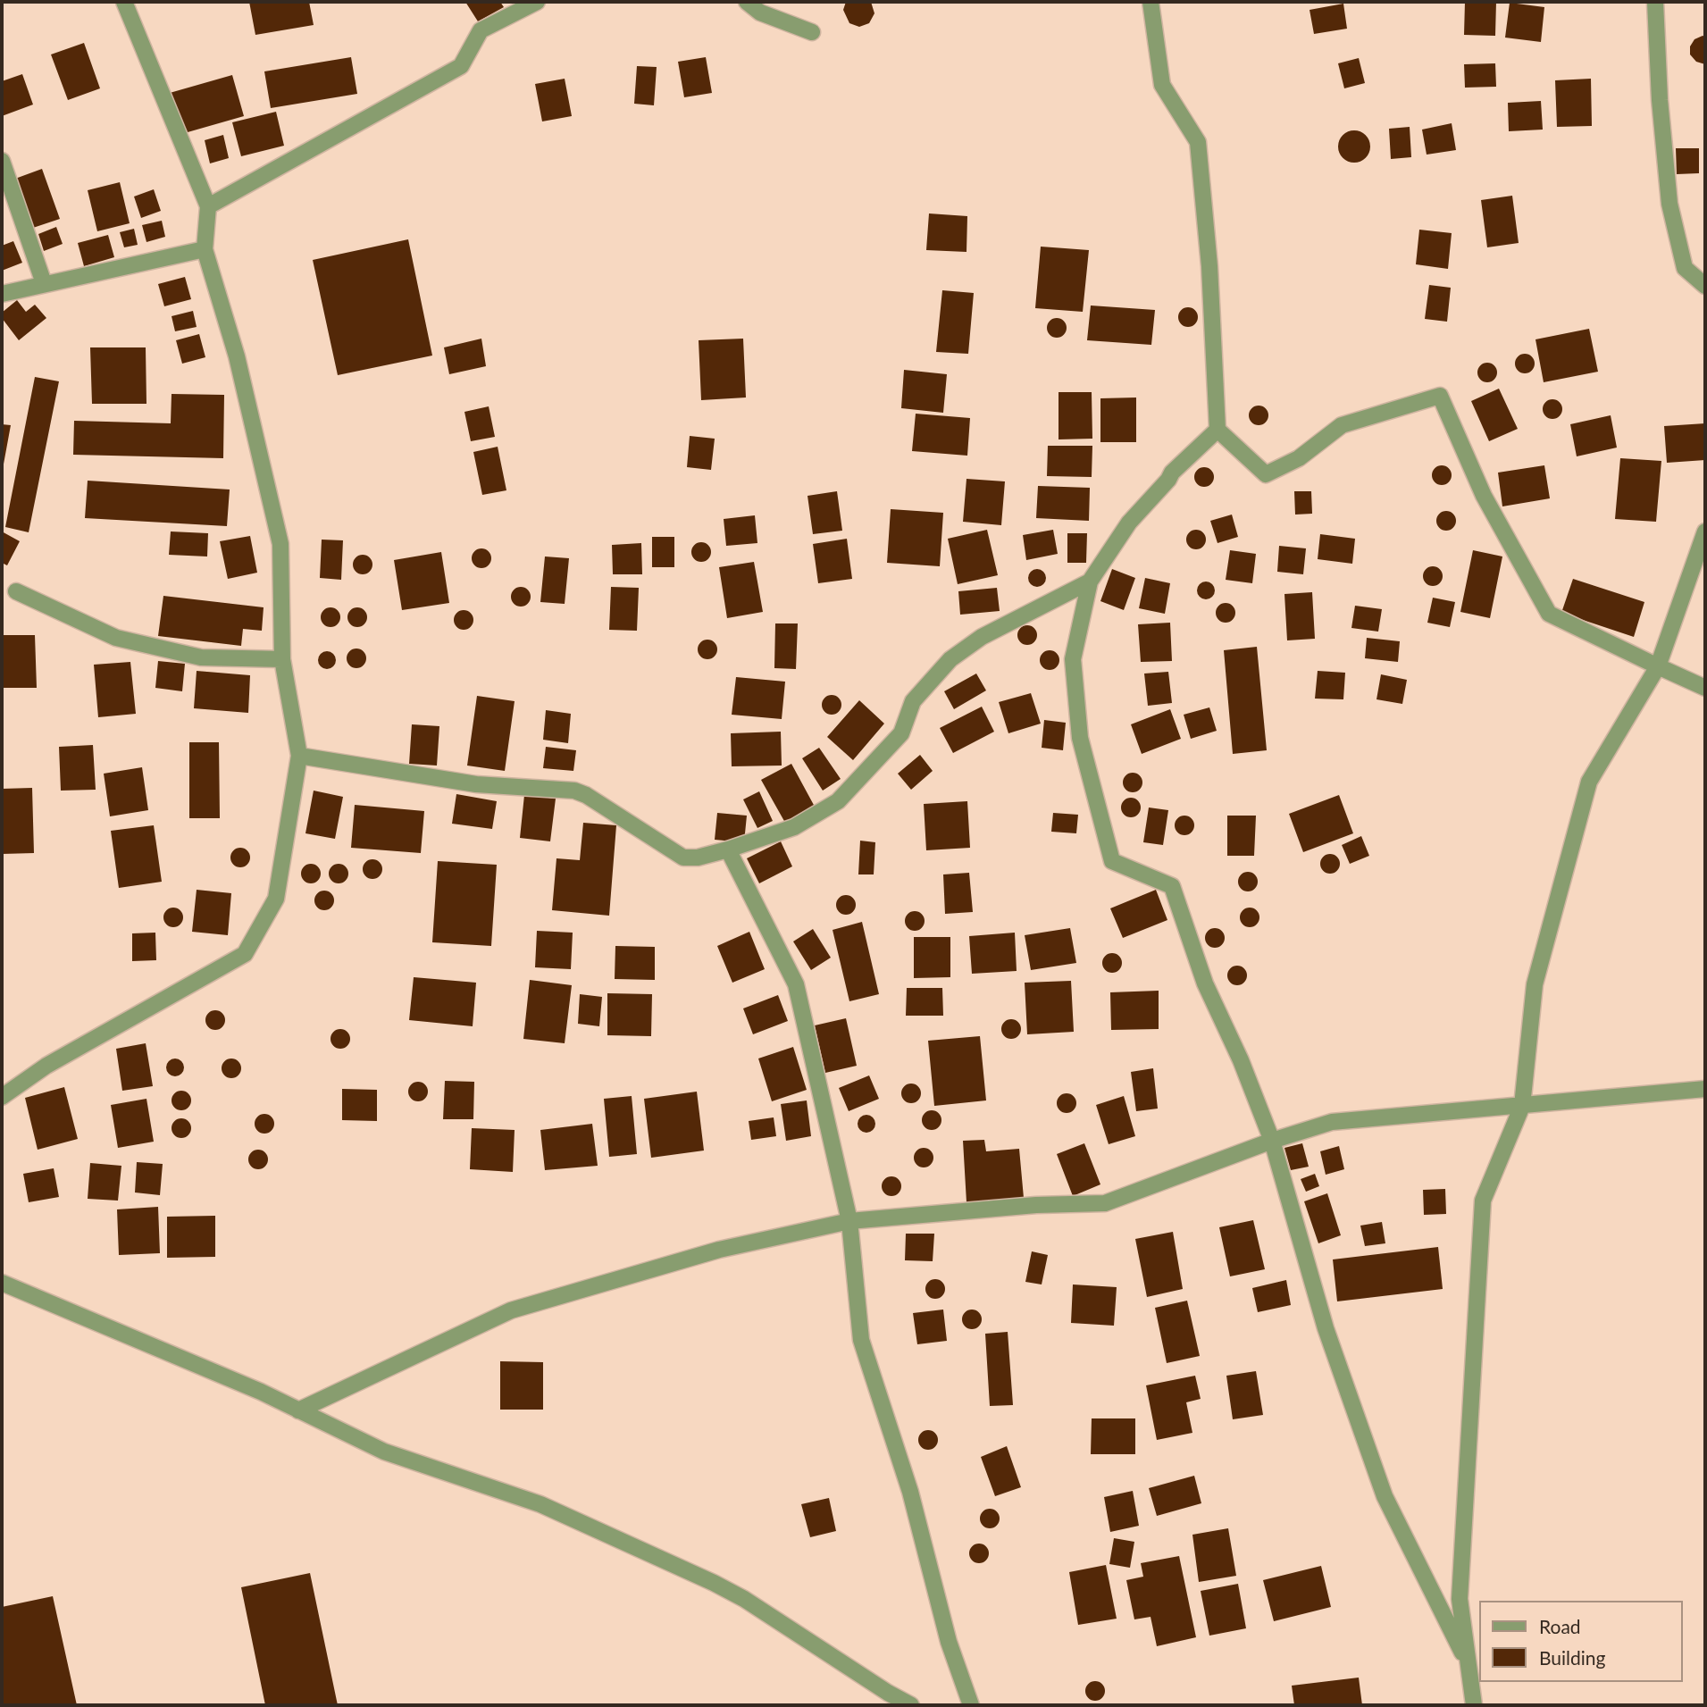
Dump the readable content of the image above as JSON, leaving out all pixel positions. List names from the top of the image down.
{
  "legend": ["Road", "Building"]
}
